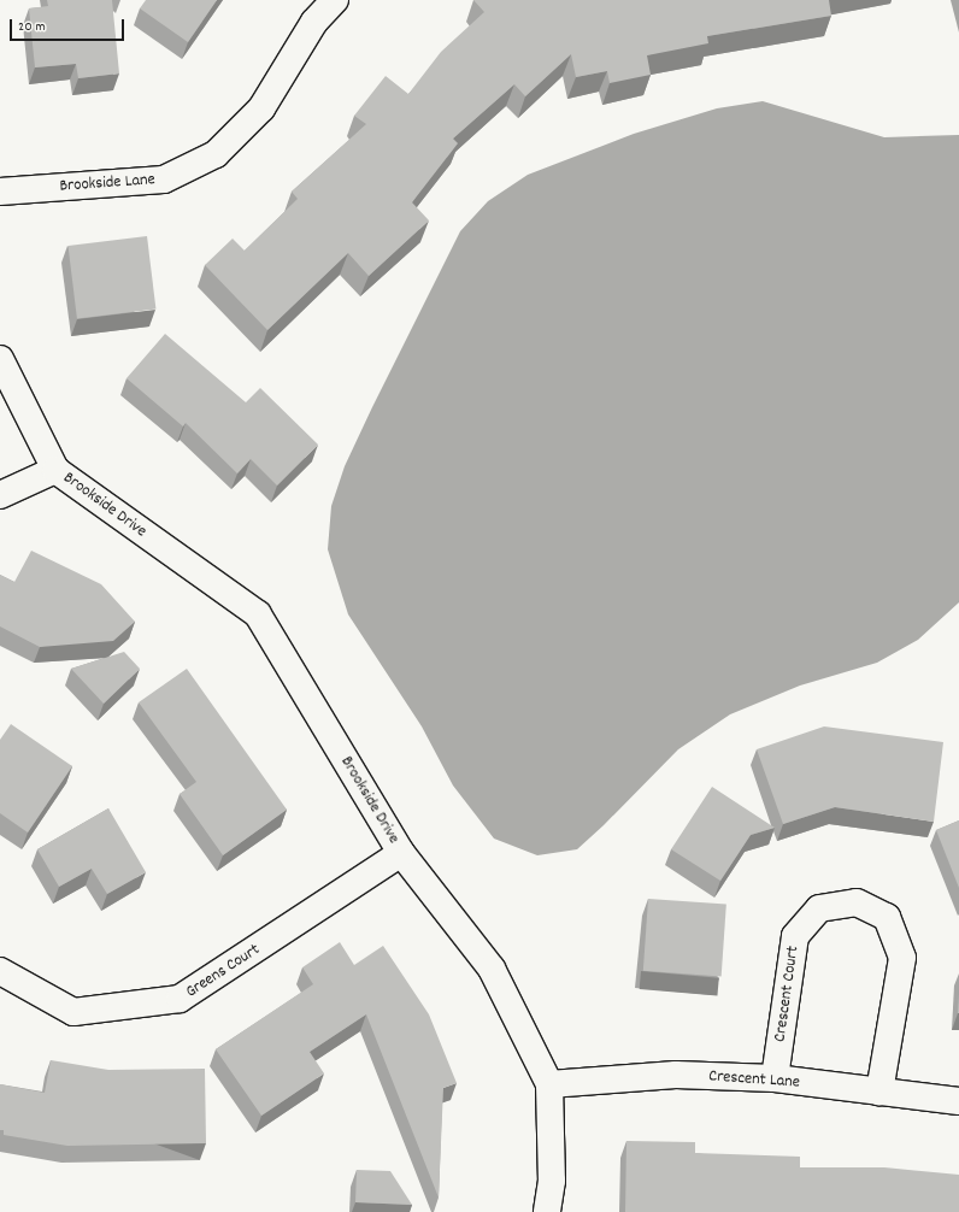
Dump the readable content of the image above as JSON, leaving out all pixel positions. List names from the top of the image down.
{
  "streets": {
    "street": [
      "Brookside Lane",
      "Brookside Drive",
      "Greens Court",
      "Crescent Court",
      "Crescent Lane"
    ]
  },
  "crossings": [
    ["Brookside Drive", "Greens Court"],
    ["Brookside Drive", "Crescent Lane"],
    ["Crescent Court", "Crescent Lane"]
  ],
  "scale_bar": "20 m"
}
